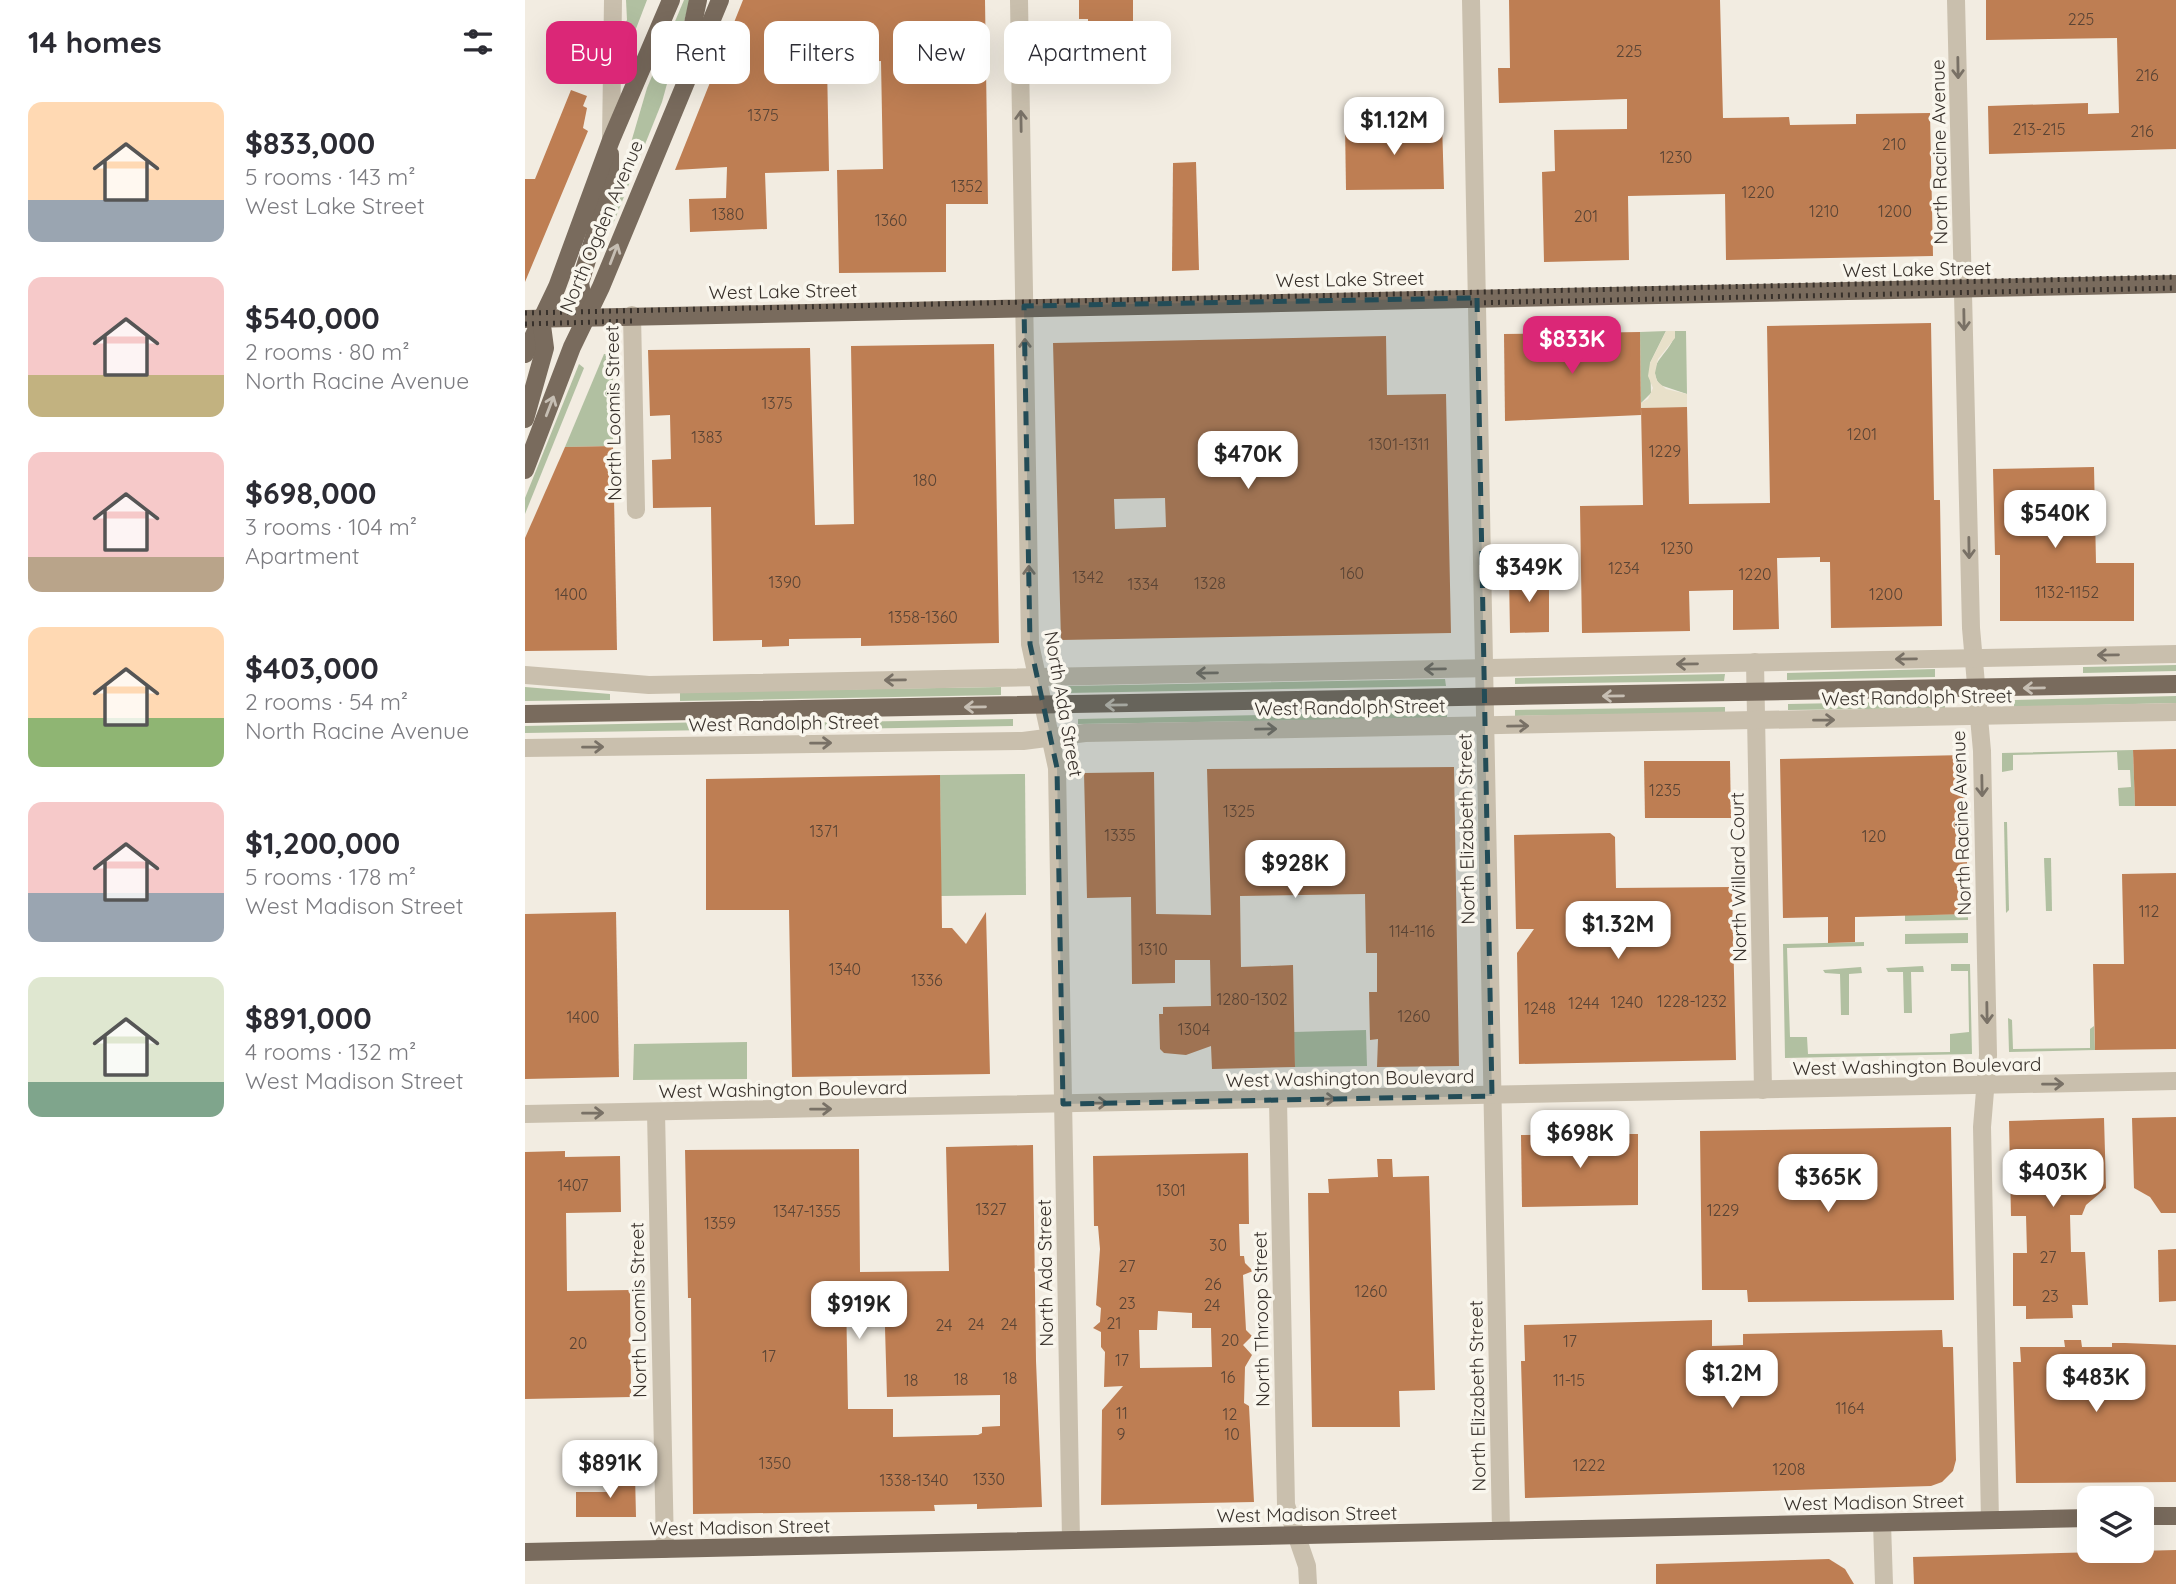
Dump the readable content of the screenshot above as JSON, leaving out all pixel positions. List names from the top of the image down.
{
  "streets": {
    "main road": [
      "North Ogden Avenue",
      "West Lake Street",
      "West Randolph Street",
      "West Madison Street"
    ],
    "street": [
      "North Racine Avenue",
      "North Loomis Street",
      "North Ada Street",
      "North Elizabeth Street",
      "North Willard Court",
      "West Washington Boulevard",
      "North Throop Street"
    ]
  },
  "crossings": [
    ["North Racine Avenue", "West Lake Street"],
    ["North Racine Avenue", "West Randolph Street"],
    ["North Racine Avenue", "West Washington Boulevard"],
    ["North Racine Avenue", "West Madison Street"],
    ["North Ogden Avenue", "West Lake Street"],
    ["West Lake Street", "North Loomis Street"],
    ["West Lake Street", "North Ada Street"],
    ["West Lake Street", "North Elizabeth Street"],
    ["North Loomis Street", "West Washington Boulevard"],
    ["North Loomis Street", "West Madison Street"],
    ["West Randolph Street", "North Ada Street"],
    ["West Randolph Street", "North Elizabeth Street"],
    ["West Randolph Street", "North Willard Court"],
    ["North Ada Street", "West Washington Boulevard"],
    ["North Ada Street", "West Madison Street"],
    ["North Elizabeth Street", "West Washington Boulevard"],
    ["North Elizabeth Street", "West Madison Street"],
    ["North Willard Court", "West Washington Boulevard"],
    ["West Washington Boulevard", "North Throop Street"],
    ["North Throop Street", "West Madison Street"]
  ],
  "one_way": ["North Racine Avenue", "North Ada Street", "West Washington Boulevard"],
  "house_numbers": [
    "225",
    "225",
    "216",
    "1375",
    "213-215",
    "216",
    "210",
    "1230",
    "1352",
    "1220",
    "1210",
    "1200",
    "1380",
    "201",
    "1360",
    "1375",
    "1201",
    "1383",
    "1301-1311",
    "1229",
    "180",
    "1230",
    "1234",
    "160",
    "1220",
    "1342",
    "1390",
    "1328",
    "1334",
    "1132-1152",
    "1400",
    "1200",
    "1358-1360",
    "1235",
    "1325",
    "1371",
    "1335",
    "120",
    "112",
    "114-116",
    "1310",
    "1340",
    "1336",
    "1280-1302",
    "1228-1232",
    "1240",
    "1244",
    "1248",
    "1260",
    "1400",
    "1304",
    "1407",
    "1301",
    "1327",
    "1229",
    "1347-1355",
    "1359",
    "30",
    "27",
    "27",
    "26",
    "1260",
    "23",
    "23",
    "24",
    "21",
    "24",
    "24",
    "24",
    "20",
    "17",
    "20",
    "17",
    "17",
    "16",
    "18",
    "18",
    "18",
    "11-15",
    "1164",
    "11",
    "12",
    "9",
    "10",
    "1350",
    "1222",
    "1208",
    "1330",
    "1338-1340"
  ],
  "page": {
    "heading": "14 homes",
    "chip": [
      "Buy",
      "Rent",
      "Filters",
      "New",
      "Apartment"
    ],
    "list": [
      {
        "name": "$833,000",
        "note": "5 rooms · 143 m² · West Lake Street"
      },
      {
        "name": "$540,000",
        "note": "2 rooms · 80 m² · North Racine Avenue"
      },
      {
        "name": "$698,000",
        "note": "3 rooms · 104 m² · Apartment"
      },
      {
        "name": "$403,000",
        "note": "2 rooms · 54 m² · North Racine Avenue"
      },
      {
        "name": "$1,200,000",
        "note": "5 rooms · 178 m² · West Madison Street"
      },
      {
        "name": "$891,000",
        "note": "4 rooms · 132 m² · West Madison Street"
      }
    ],
    "price": [
      "$1.12M",
      "$833K",
      "$470K",
      "$540K",
      "$349K",
      "$928K",
      "$1.32M",
      "$698K",
      "$403K",
      "$365K",
      "$919K",
      "$1.2M",
      "$483K",
      "$891K"
    ]
  }
}
